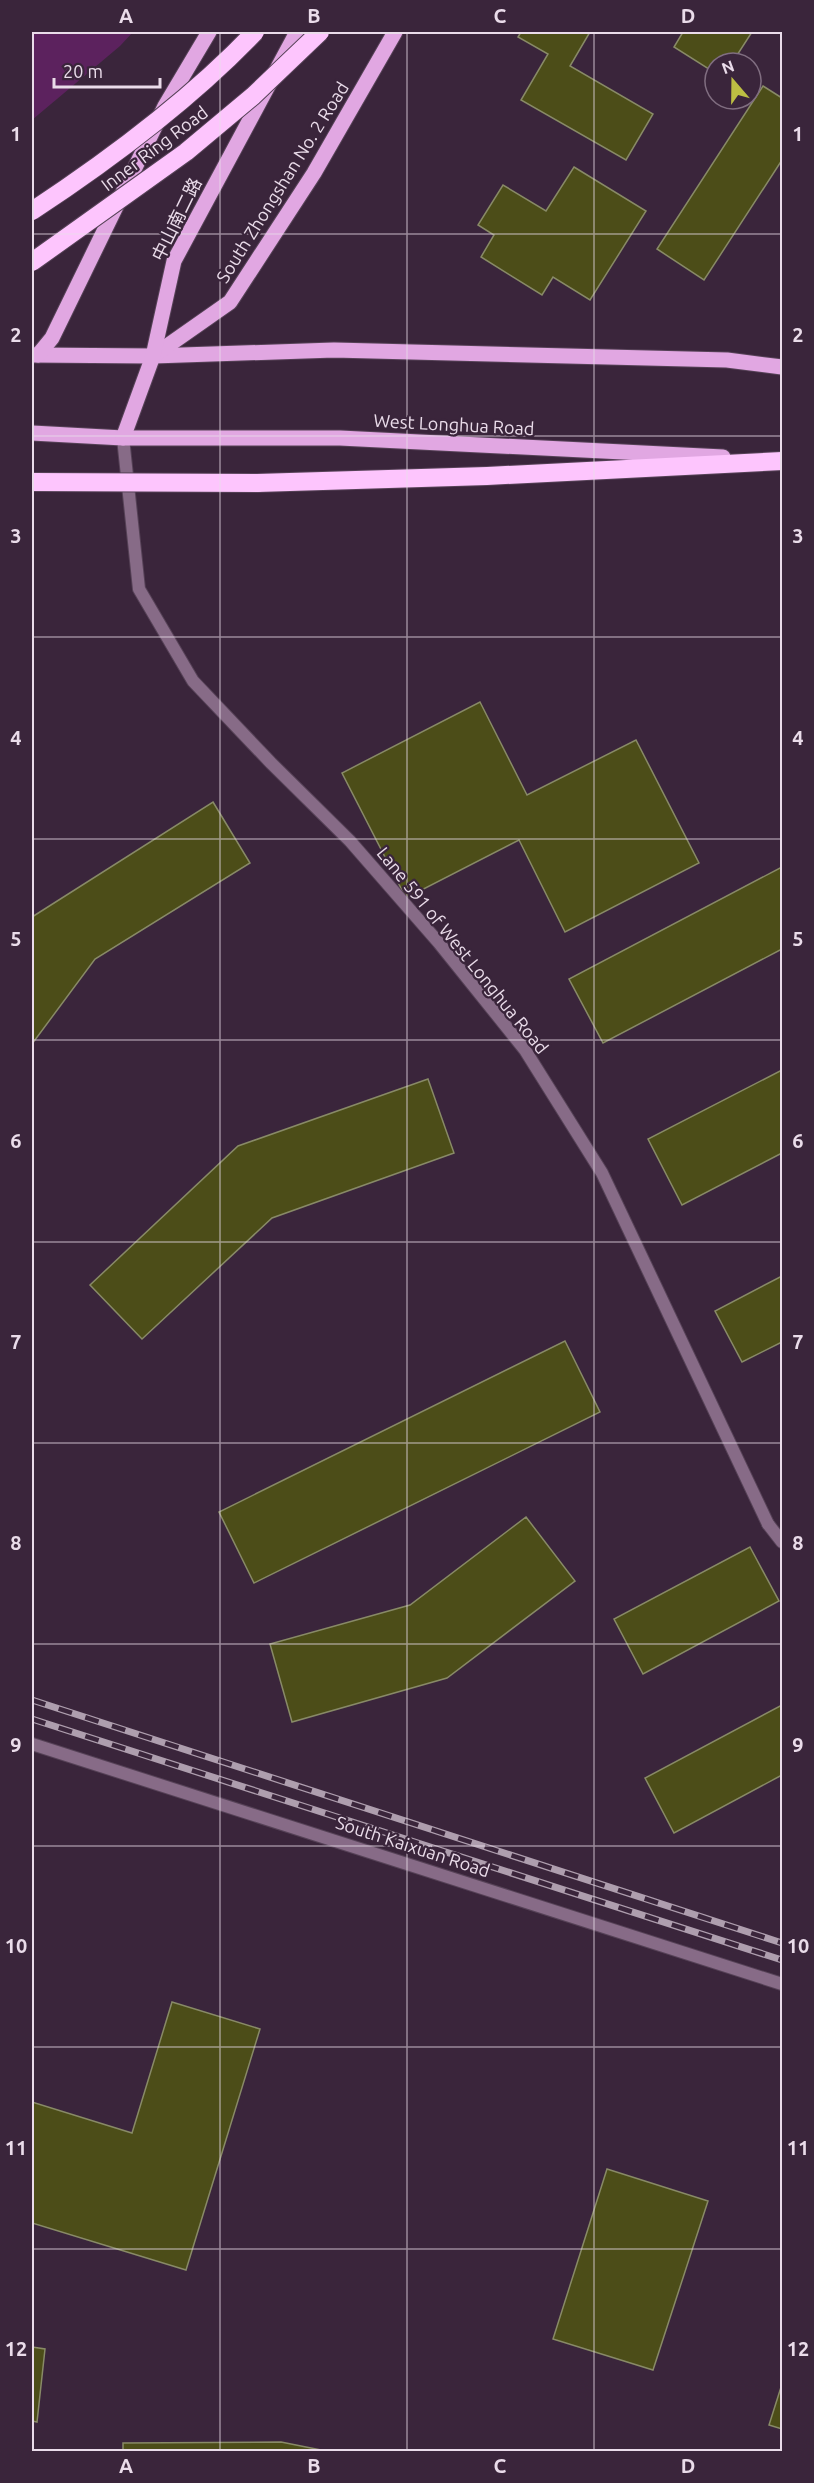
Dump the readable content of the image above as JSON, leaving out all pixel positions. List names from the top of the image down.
{
  "streets": {
    "highway": ["Inner Ring Road"],
    "main road": ["South Zhongshan No. 2 Road", "中山南二路", "West Longhua Road"],
    "street": ["Lane 591 of West Longhua Road", "South Kaixuan Road"]
  },
  "crossings": [
    ["South Zhongshan No. 2 Road", "中山南二路"],
    ["West Longhua Road", "Lane 591 of West Longhua Road"]
  ],
  "scale_bar": "20 m",
  "north": "top",
  "grid": {
    "columns": [
      "A",
      "B",
      "C",
      "D"
    ],
    "rows": [
      "1",
      "2",
      "3",
      "4",
      "5",
      "6",
      "7",
      "8",
      "9",
      "10",
      "11",
      "12"
    ]
  }
}
